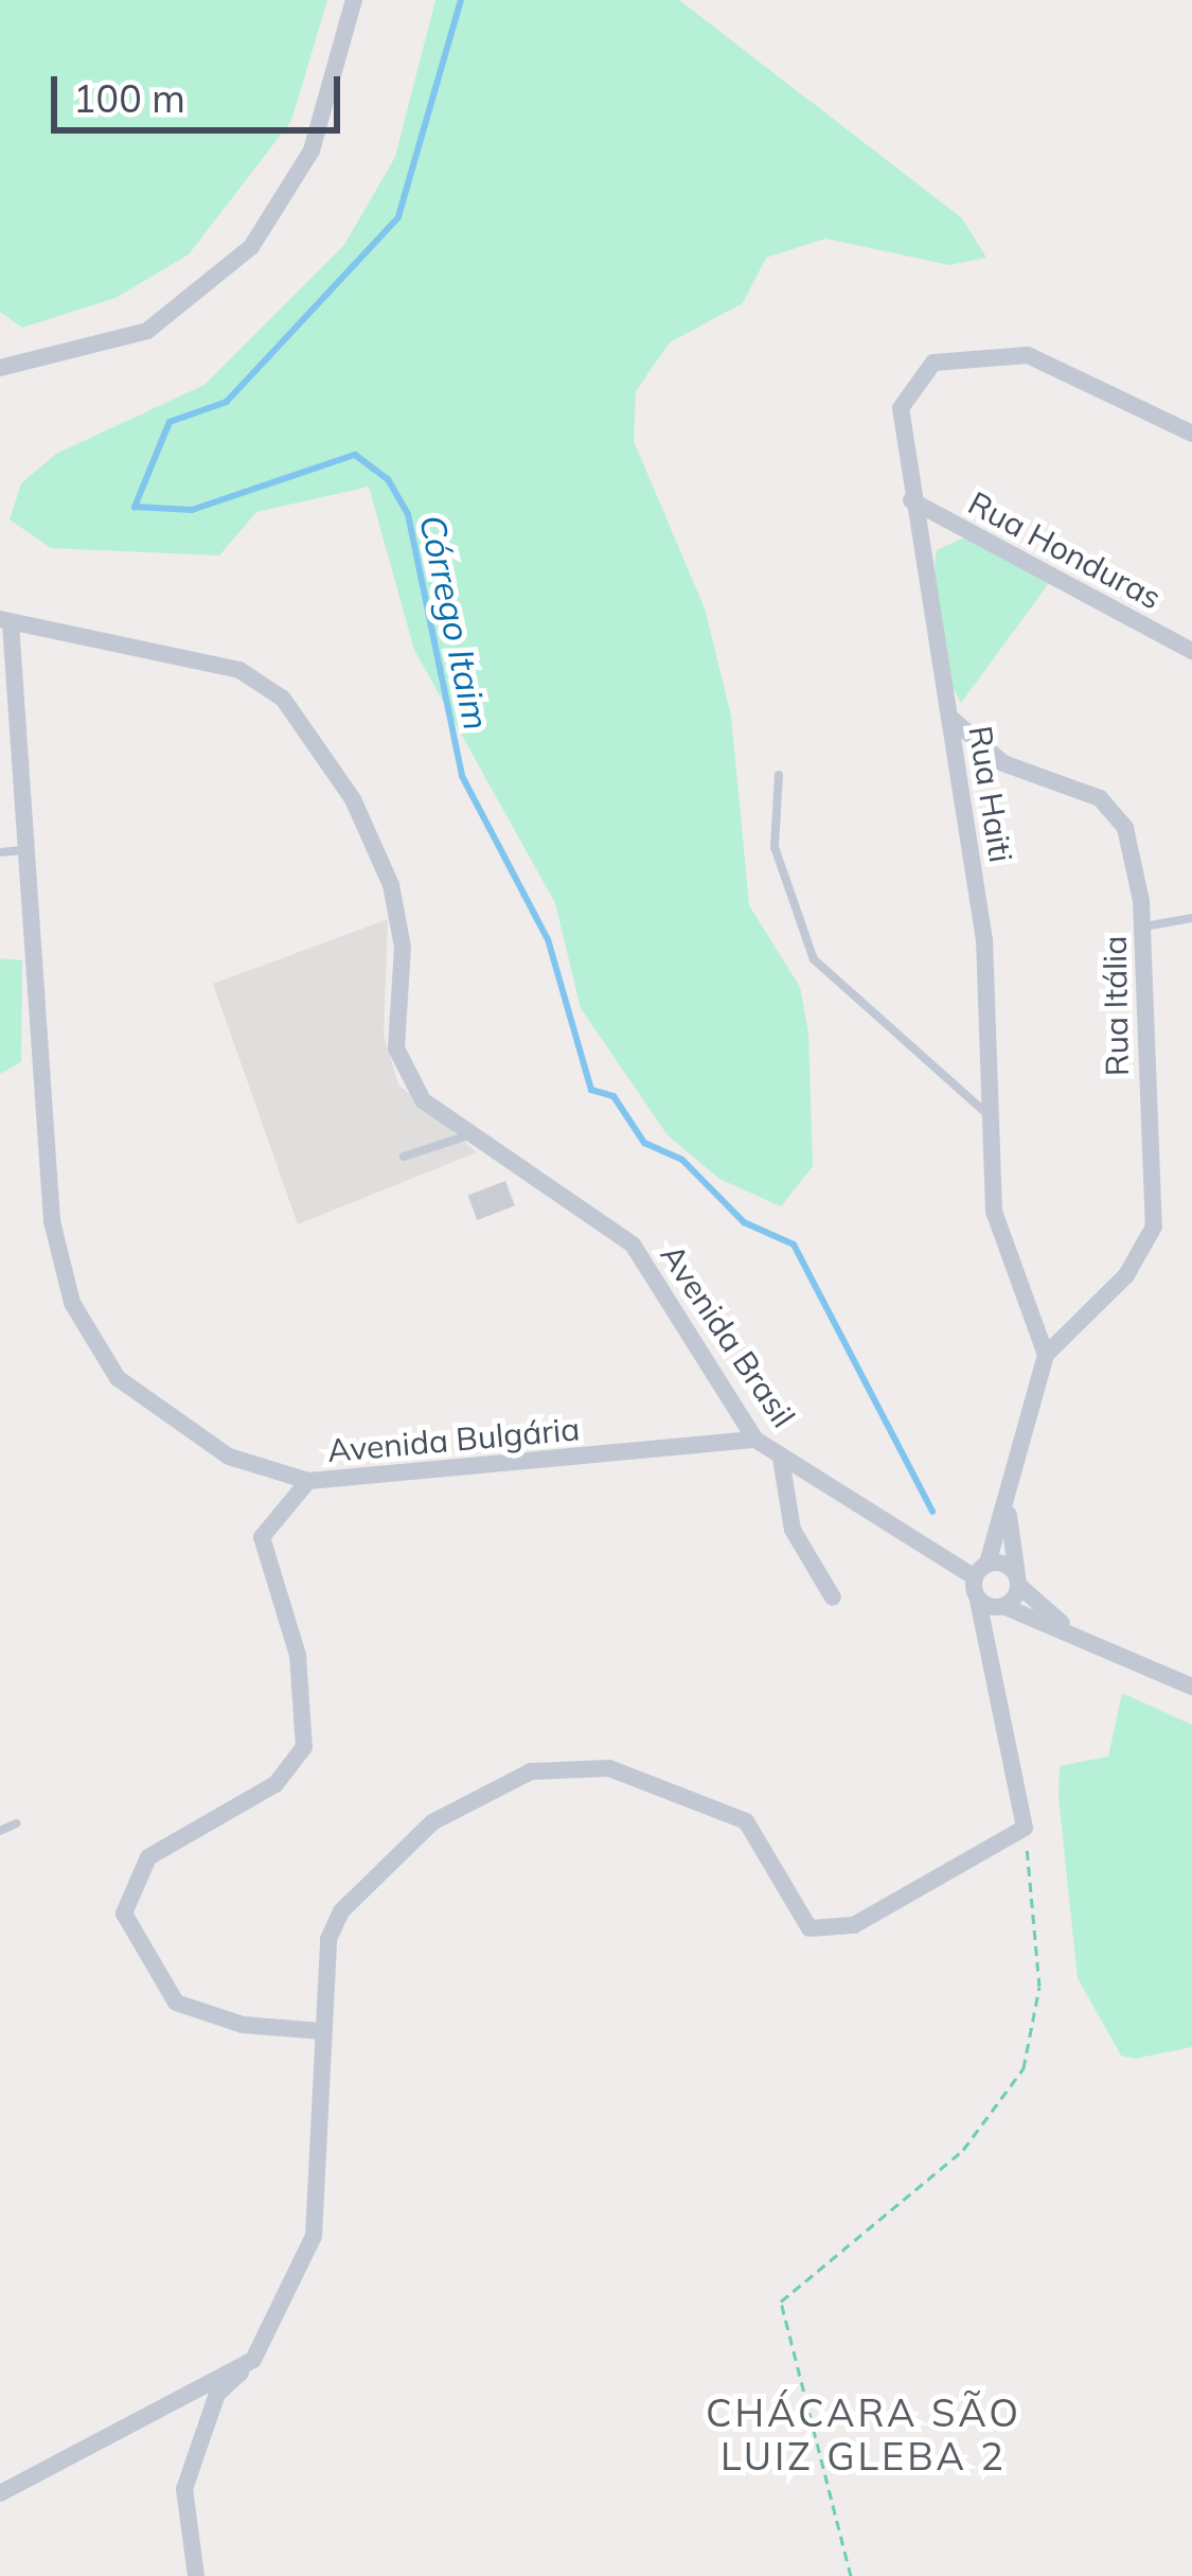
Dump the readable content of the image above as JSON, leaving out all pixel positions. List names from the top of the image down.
{
  "streets": {
    "street": [
      "Rua Honduras",
      "Rua Haiti",
      "Rua Itália",
      "Avenida Brasil",
      "Avenida Bulgária"
    ]
  },
  "crossings": [
    ["Rua Honduras", "Rua Haiti"],
    ["Rua Haiti", "Rua Itália"],
    ["Avenida Brasil", "Avenida Bulgária"]
  ],
  "districts": ["CHÁCARA SÃO LUIZ GLEBA 2"],
  "water": ["Córrego Itaim"],
  "scale_bar": "100 m"
}
